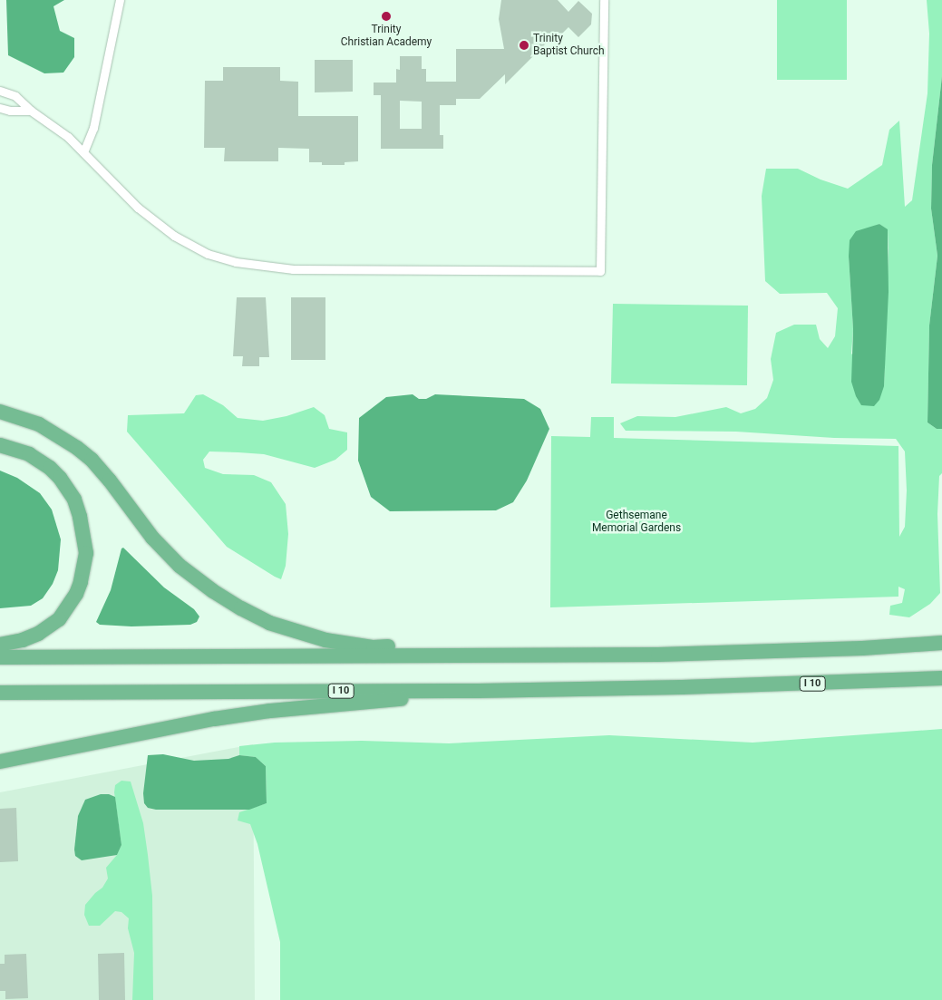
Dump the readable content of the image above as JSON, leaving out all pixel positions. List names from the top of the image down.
{
  "streets": {
    "highway": ["I 10"]
  },
  "parks": ["Gethsemane Memorial Gardens"],
  "places": ["Trinity Christian Academy", "Trinity Baptist Church"]
}
